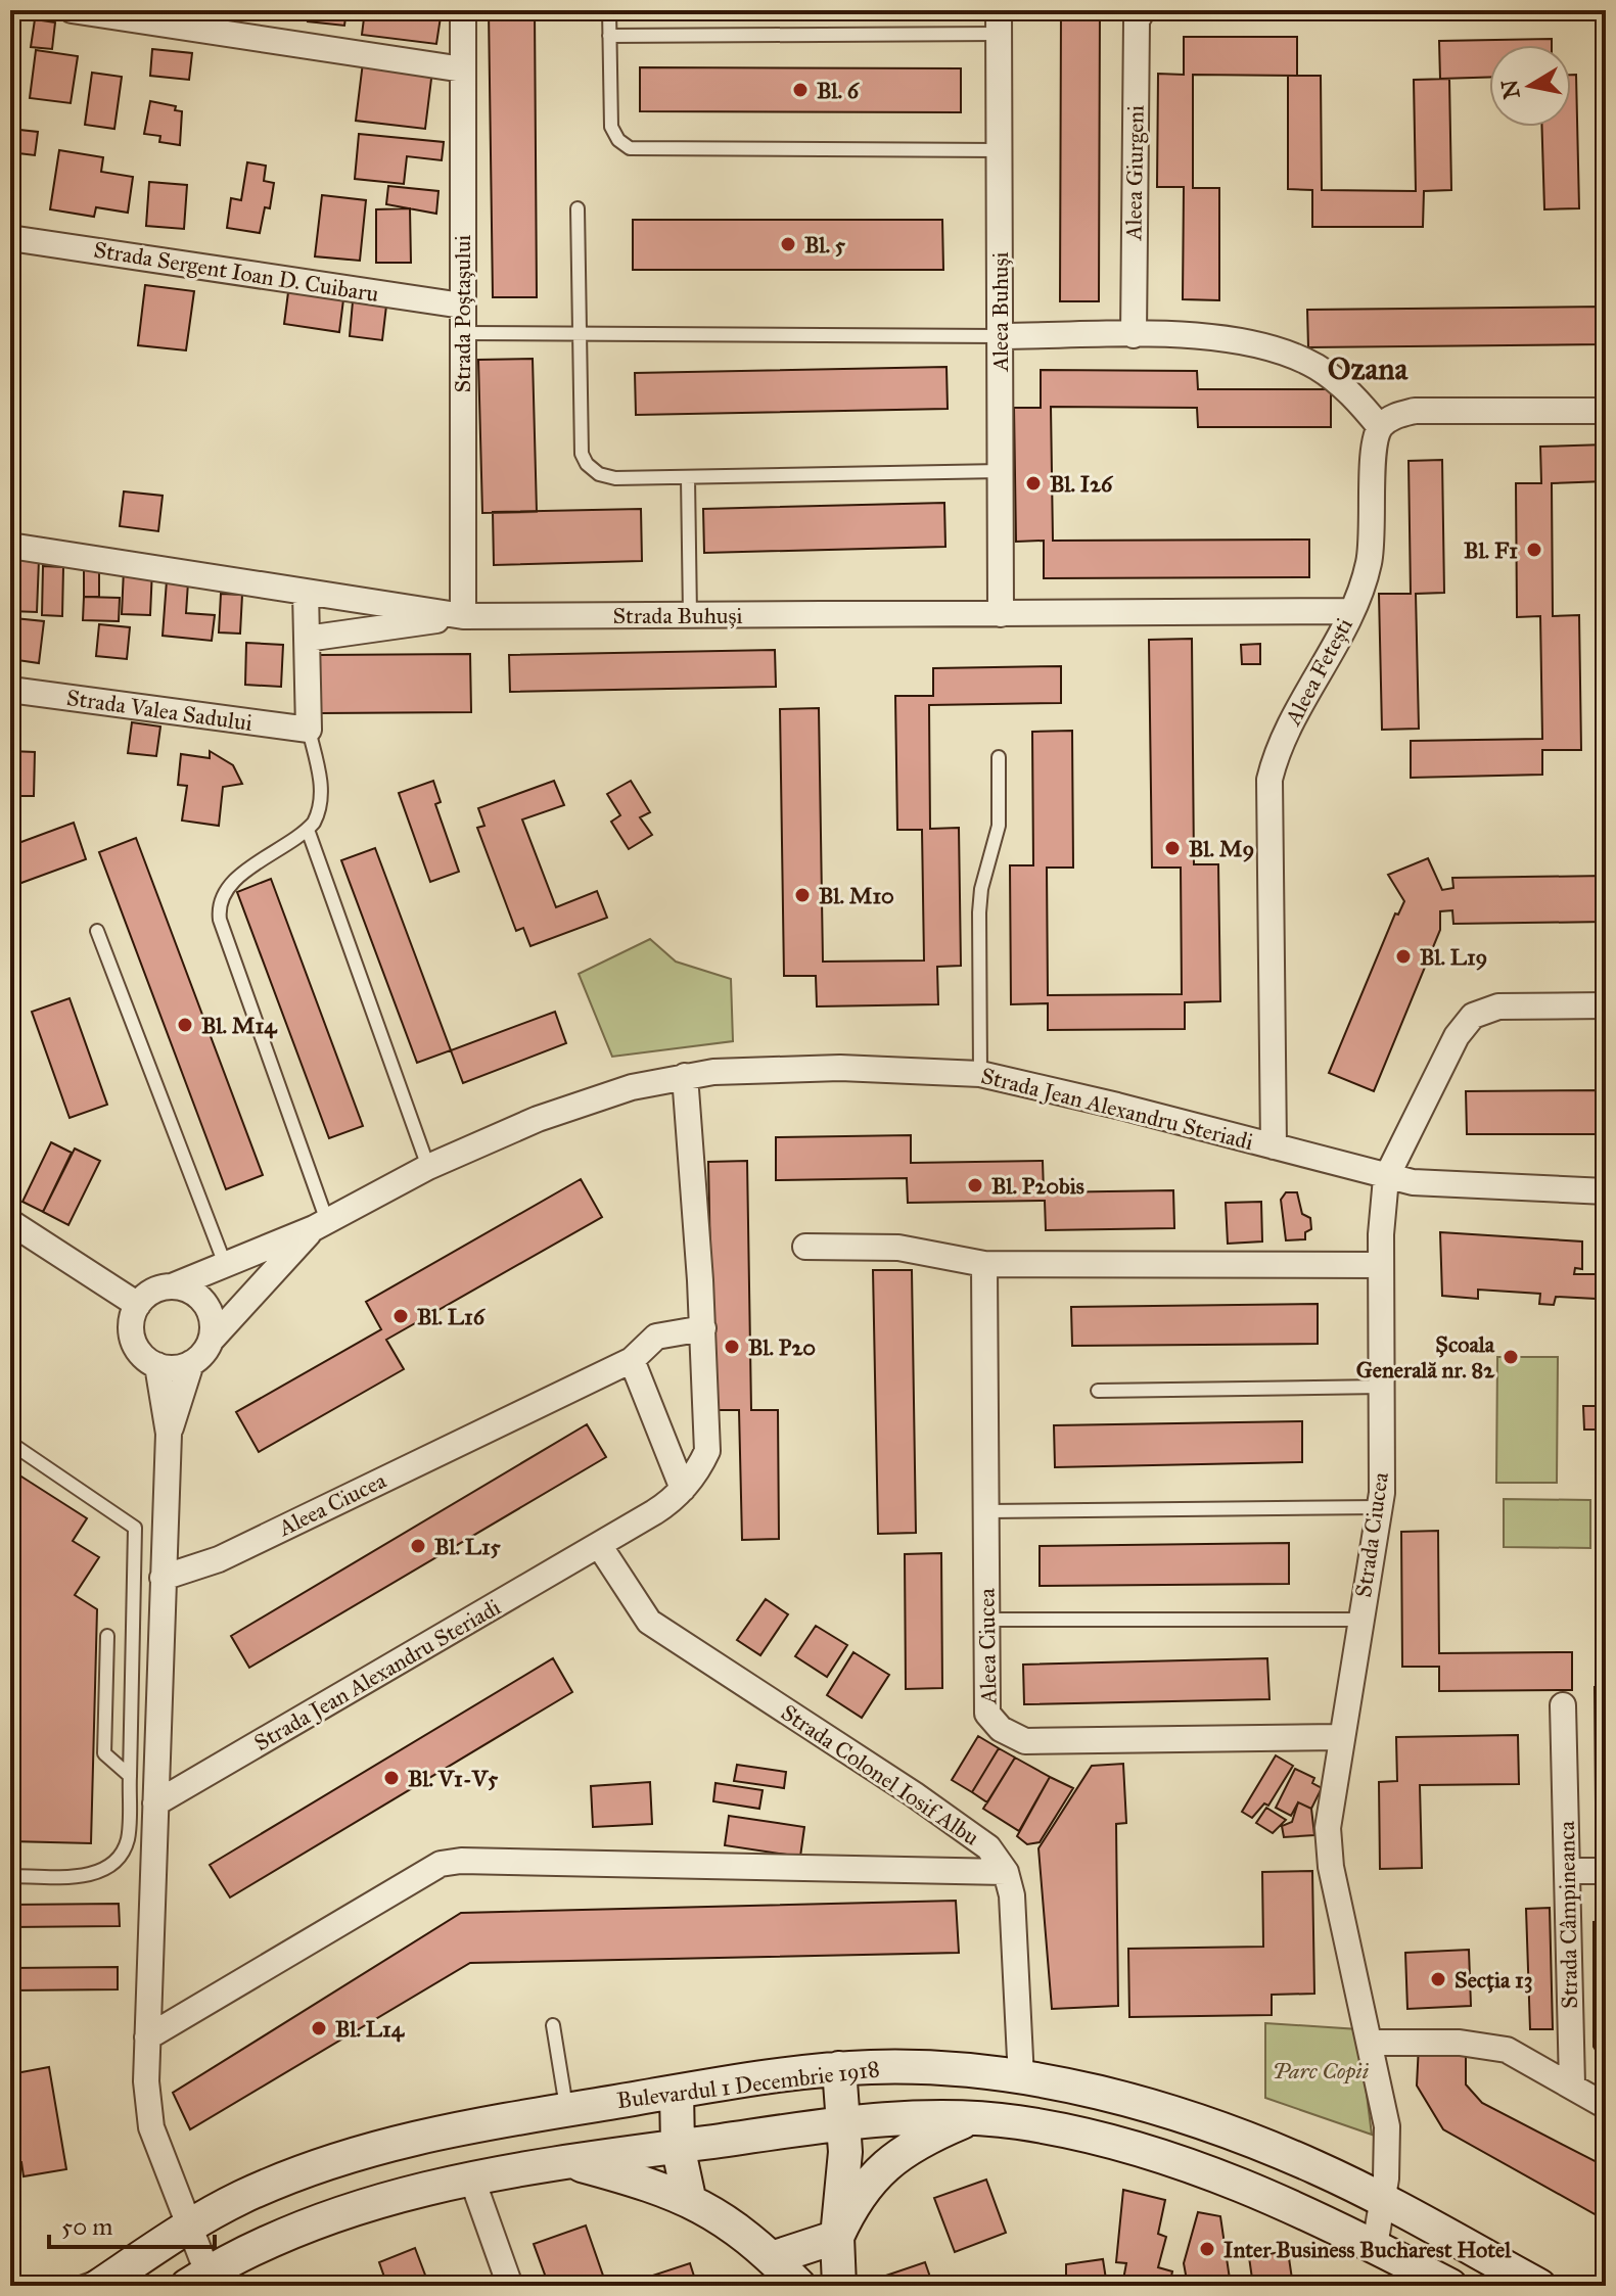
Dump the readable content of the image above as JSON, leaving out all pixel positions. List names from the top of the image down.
{
  "streets": {
    "main road": ["Bulevardul 1 Decembrie 1918"],
    "street": [
      "Aleea Giurgeni",
      "Strada Sergent Ioan D. Cuibaru",
      "Aleea Buhuși",
      "Strada Poștașului",
      "Strada Buhuși",
      "Aleea Fetești",
      "Strada Valea Sadului",
      "Strada Jean Alexandru Steriadi",
      "Aleea Ciucea",
      "Strada Ciucea",
      "Strada Colonel Iosif Albu",
      "Strada Câmpineanca"
    ]
  },
  "crossings": [
    ["Strada Sergent Ioan D. Cuibaru", "Strada Poștașului"],
    ["Aleea Buhuși", "Strada Buhuși"],
    ["Strada Poștașului", "Strada Buhuși"],
    ["Strada Buhuși", "Aleea Fetești"],
    ["Aleea Fetești", "Strada Jean Alexandru Steriadi"],
    ["Strada Jean Alexandru Steriadi", "Strada Ciucea"],
    ["Strada Jean Alexandru Steriadi", "Strada Colonel Iosif Albu"],
    ["Aleea Ciucea", "Strada Ciucea"],
    ["Strada Ciucea", "Bulevardul 1 Decembrie 1918"]
  ],
  "districts": ["Ozana"],
  "parks": ["Parc Copii"],
  "places": [
    "Bl. 6",
    "Bl. 5",
    "Bl. I26",
    "Bl. F1",
    "Bl. M9",
    "Bl. M10",
    "Bl. L19",
    "Bl. M14",
    "Bl. P20bis",
    "Bl. L16",
    "Bl. P20",
    "Școala Generală nr. 82",
    "Bl. L15",
    "Bl. V1-V5",
    "Secția 13",
    "Bl. L14",
    "Inter Business Bucharest Hotel"
  ],
  "scale_bar": "50 m",
  "north": "left"
}
